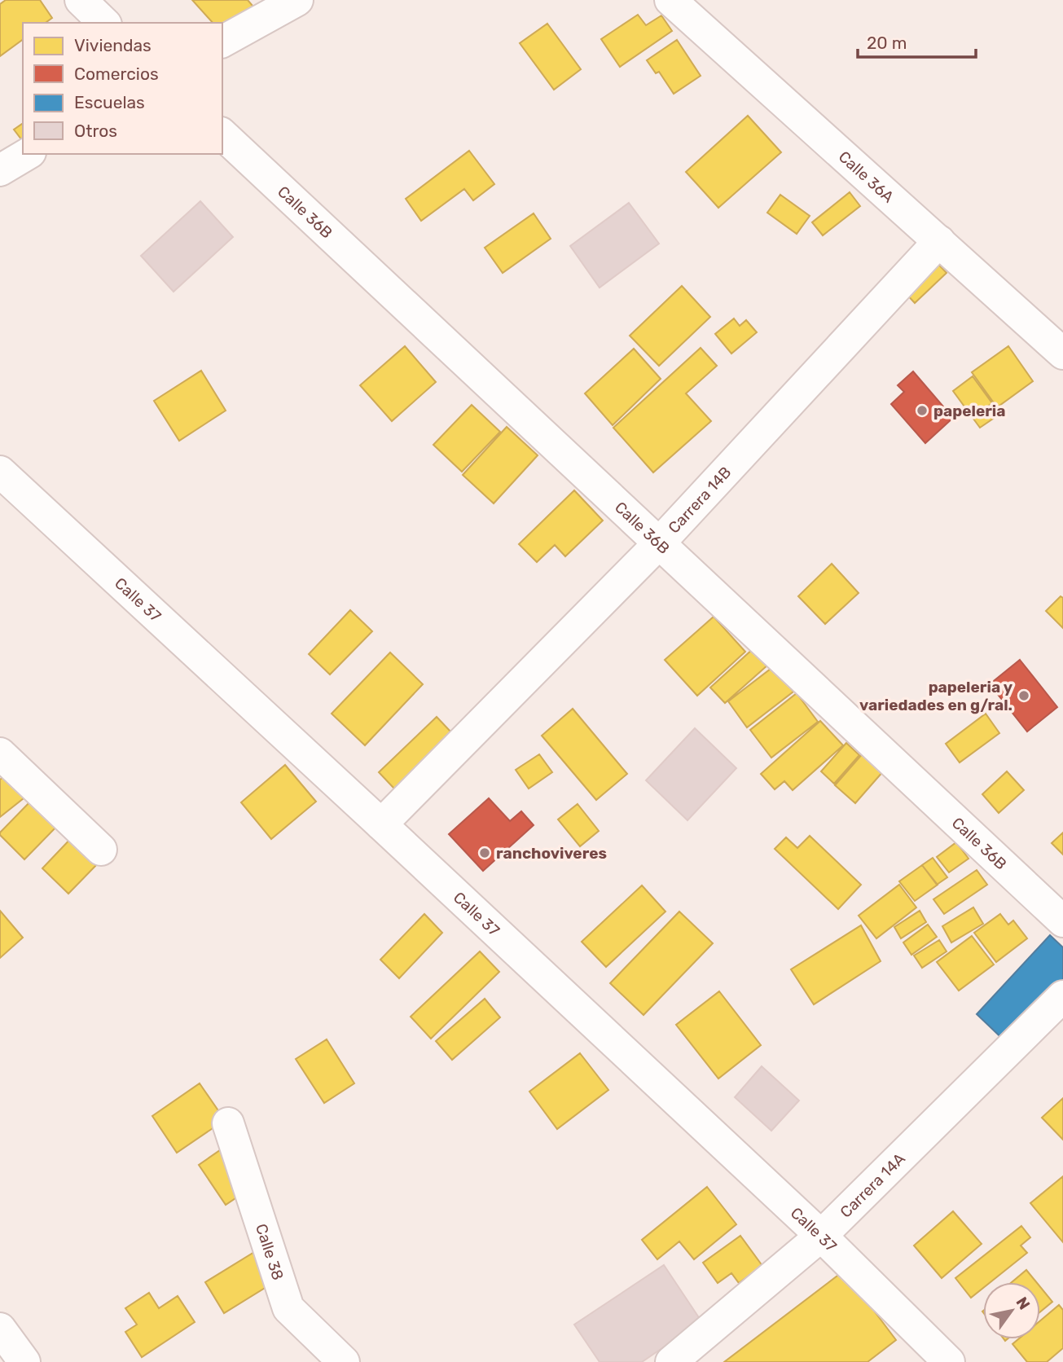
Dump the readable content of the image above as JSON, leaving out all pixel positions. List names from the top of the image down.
{
  "streets": {
    "street": [
      "Calle 36A",
      "Calle 36B",
      "Carrera 14B",
      "Calle 37",
      "Carrera 14A",
      "Calle 38"
    ]
  },
  "crossings": [
    ["Calle 36A", "Carrera 14B"],
    ["Calle 36B", "Carrera 14B"],
    ["Carrera 14B", "Calle 37"],
    ["Calle 37", "Carrera 14A"]
  ],
  "places": ["papeleria", "papeleria y variedades en g/ral.", "ranchoviveres"],
  "legend": [
    "Viviendas",
    "Comercios",
    "Escuelas",
    "Otros"
  ],
  "scale_bar": "20 m",
  "north": "top right"
}
